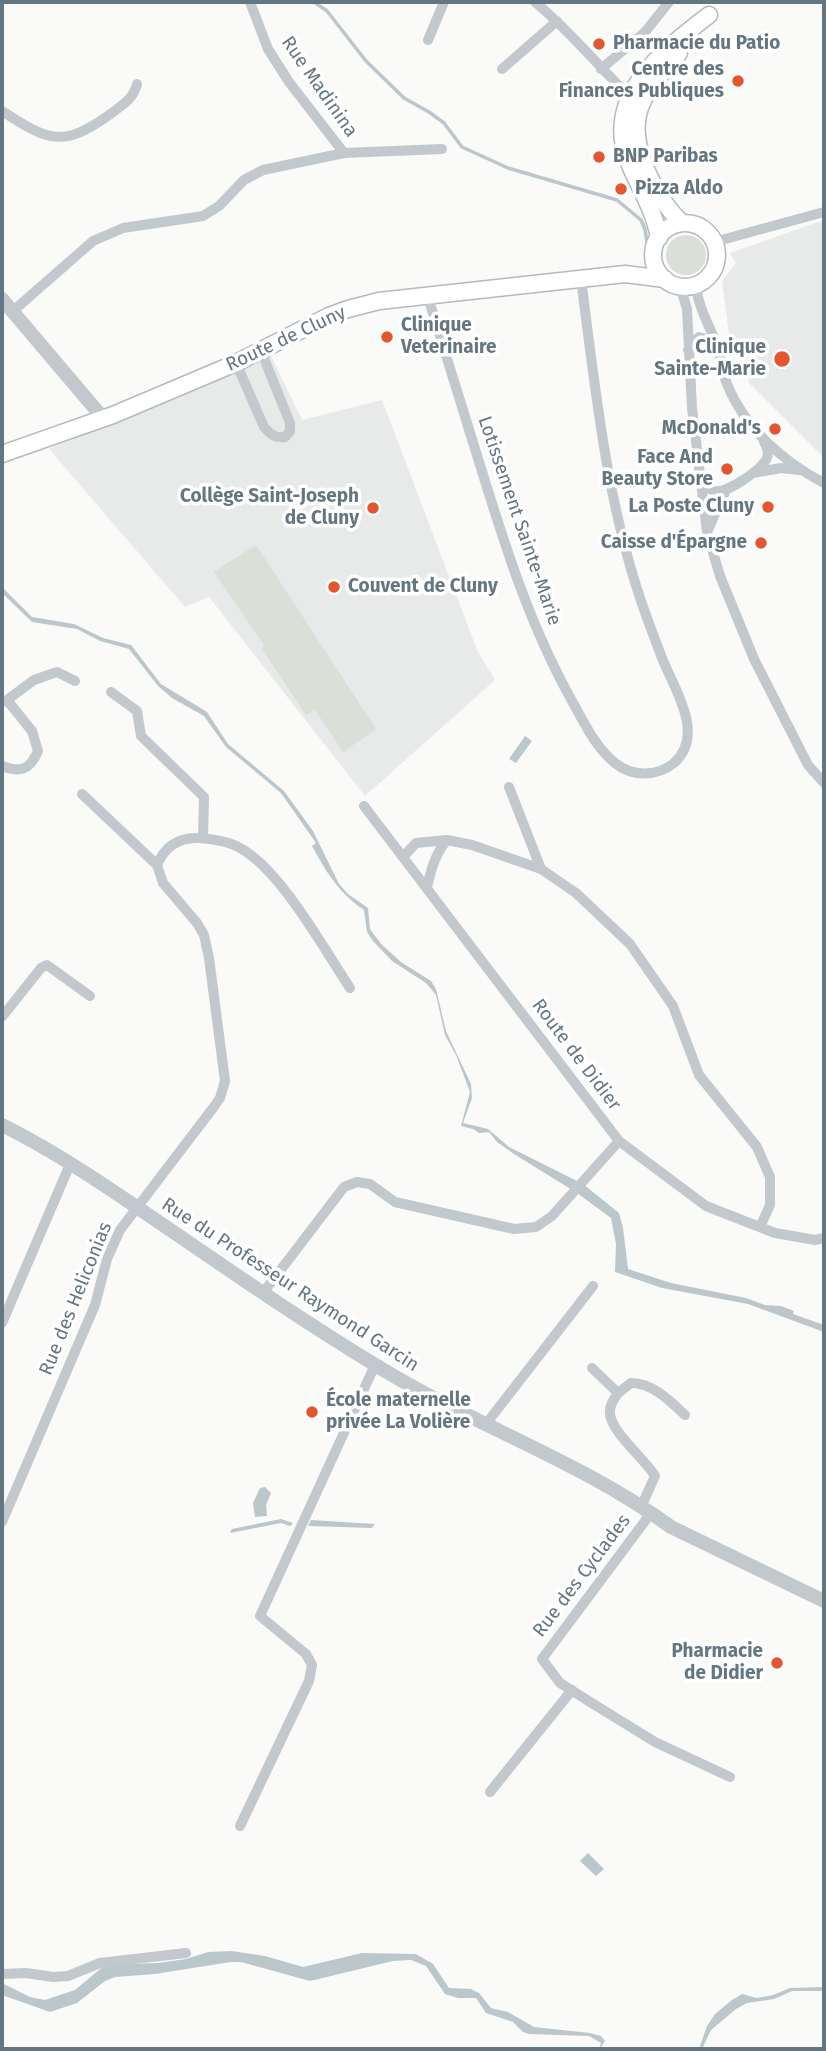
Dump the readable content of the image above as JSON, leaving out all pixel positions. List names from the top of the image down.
{
  "streets": {
    "main road": ["Route de Cluny"],
    "street": [
      "Rue Madinina",
      "Lotissement Sainte-Marie",
      "Route de Didier",
      "Rue du Professeur Raymond Garcin",
      "Rue des Heliconias",
      "Rue des Cyclades"
    ]
  },
  "crossings": [
    ["Route de Cluny", "Lotissement Sainte-Marie"],
    ["Rue du Professeur Raymond Garcin", "Rue des Heliconias"],
    ["Rue du Professeur Raymond Garcin", "Rue des Cyclades"]
  ],
  "places": [
    "Pharmacie du Patio",
    "Centre des Finances Publiques",
    "BNP Paribas",
    "Pizza Aldo",
    "Clinique Veterinaire",
    "Clinique Sainte-Marie",
    "McDonald's",
    "Face And Beauty Store",
    "La Poste Cluny",
    "Collège Saint-Joseph de Cluny",
    "Caisse d'Épargne",
    "Couvent de Cluny",
    "École maternelle privée La Volière",
    "Pharmacie de Didier"
  ]
}
